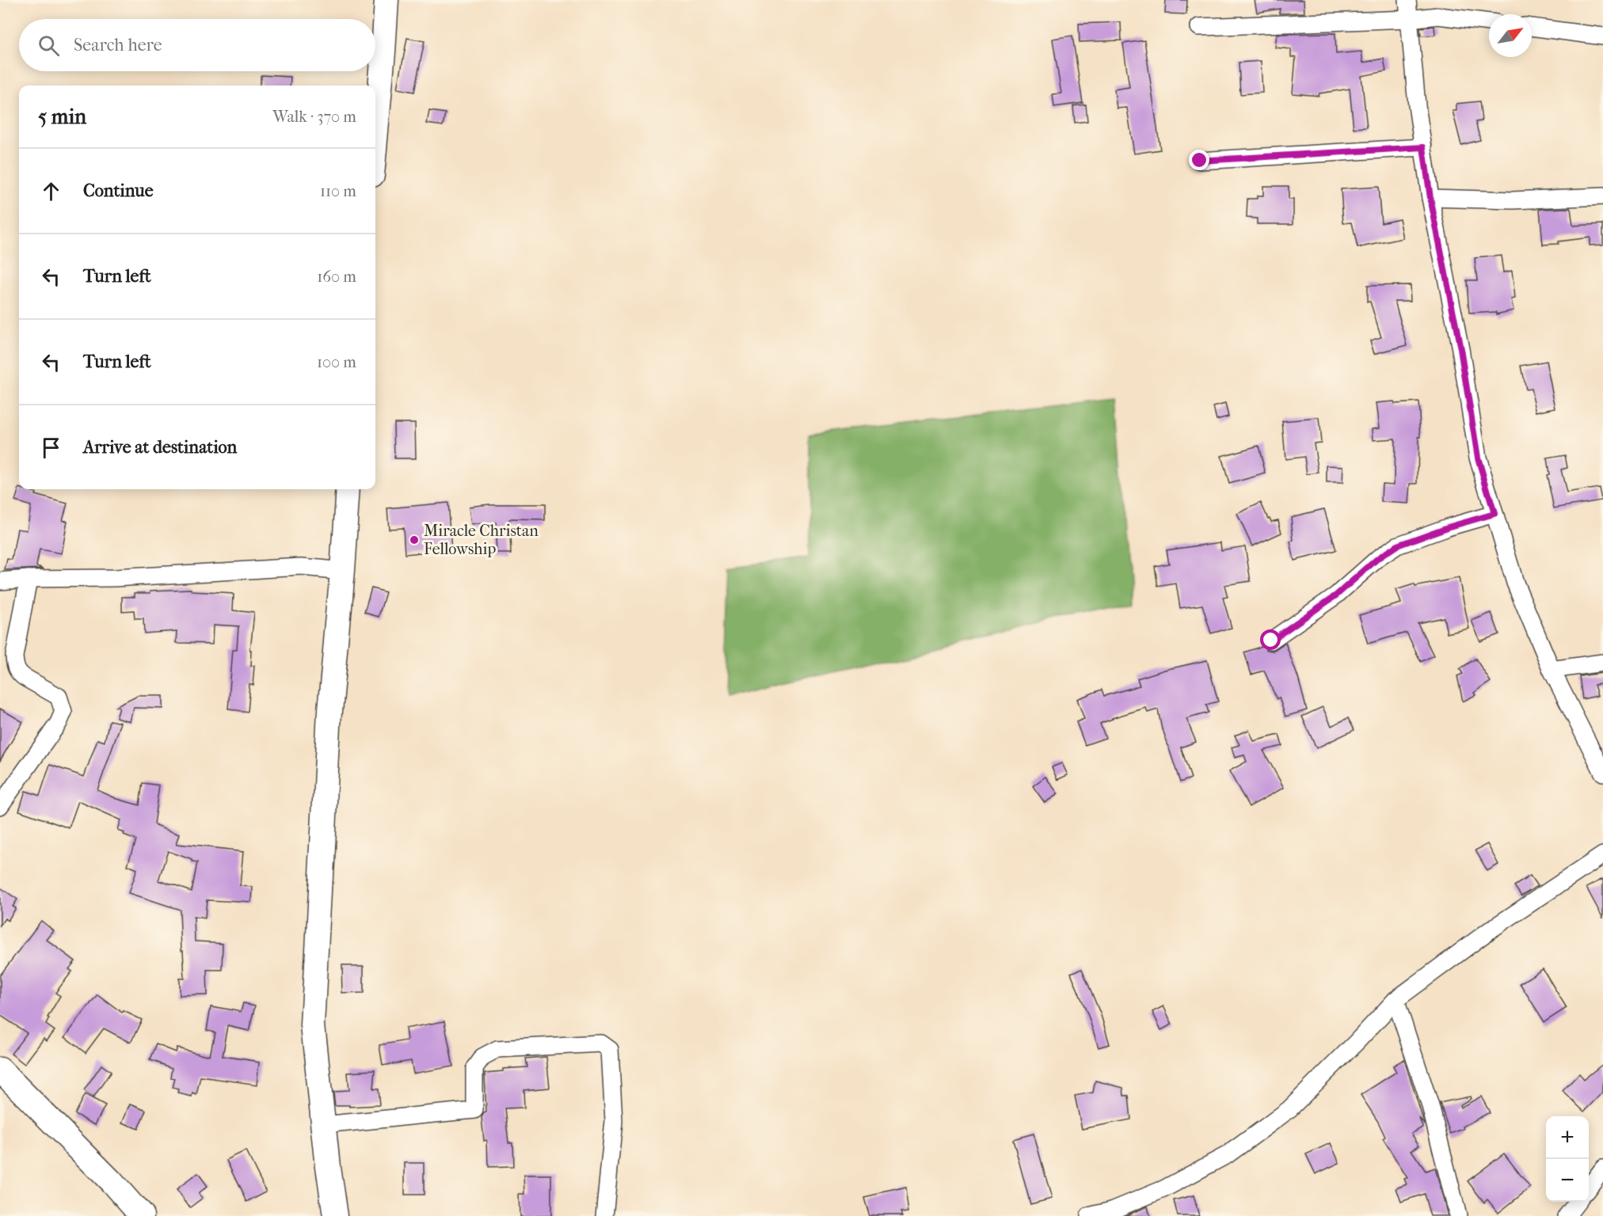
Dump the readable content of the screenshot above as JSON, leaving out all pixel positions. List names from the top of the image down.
{
  "places": ["Miracle Christan Fellowship"],
  "north": "top right",
  "page": {
    "search": "Search here",
    "heading": ["5 min", "Walk · 370 m"],
    "list": [
      ["Continue", "110 m"],
      ["Turn left", "160 m"],
      ["Turn left", "100 m"],
      "Arrive at destination"
    ],
    "map_buttons": ["+", "−"]
  }
}
